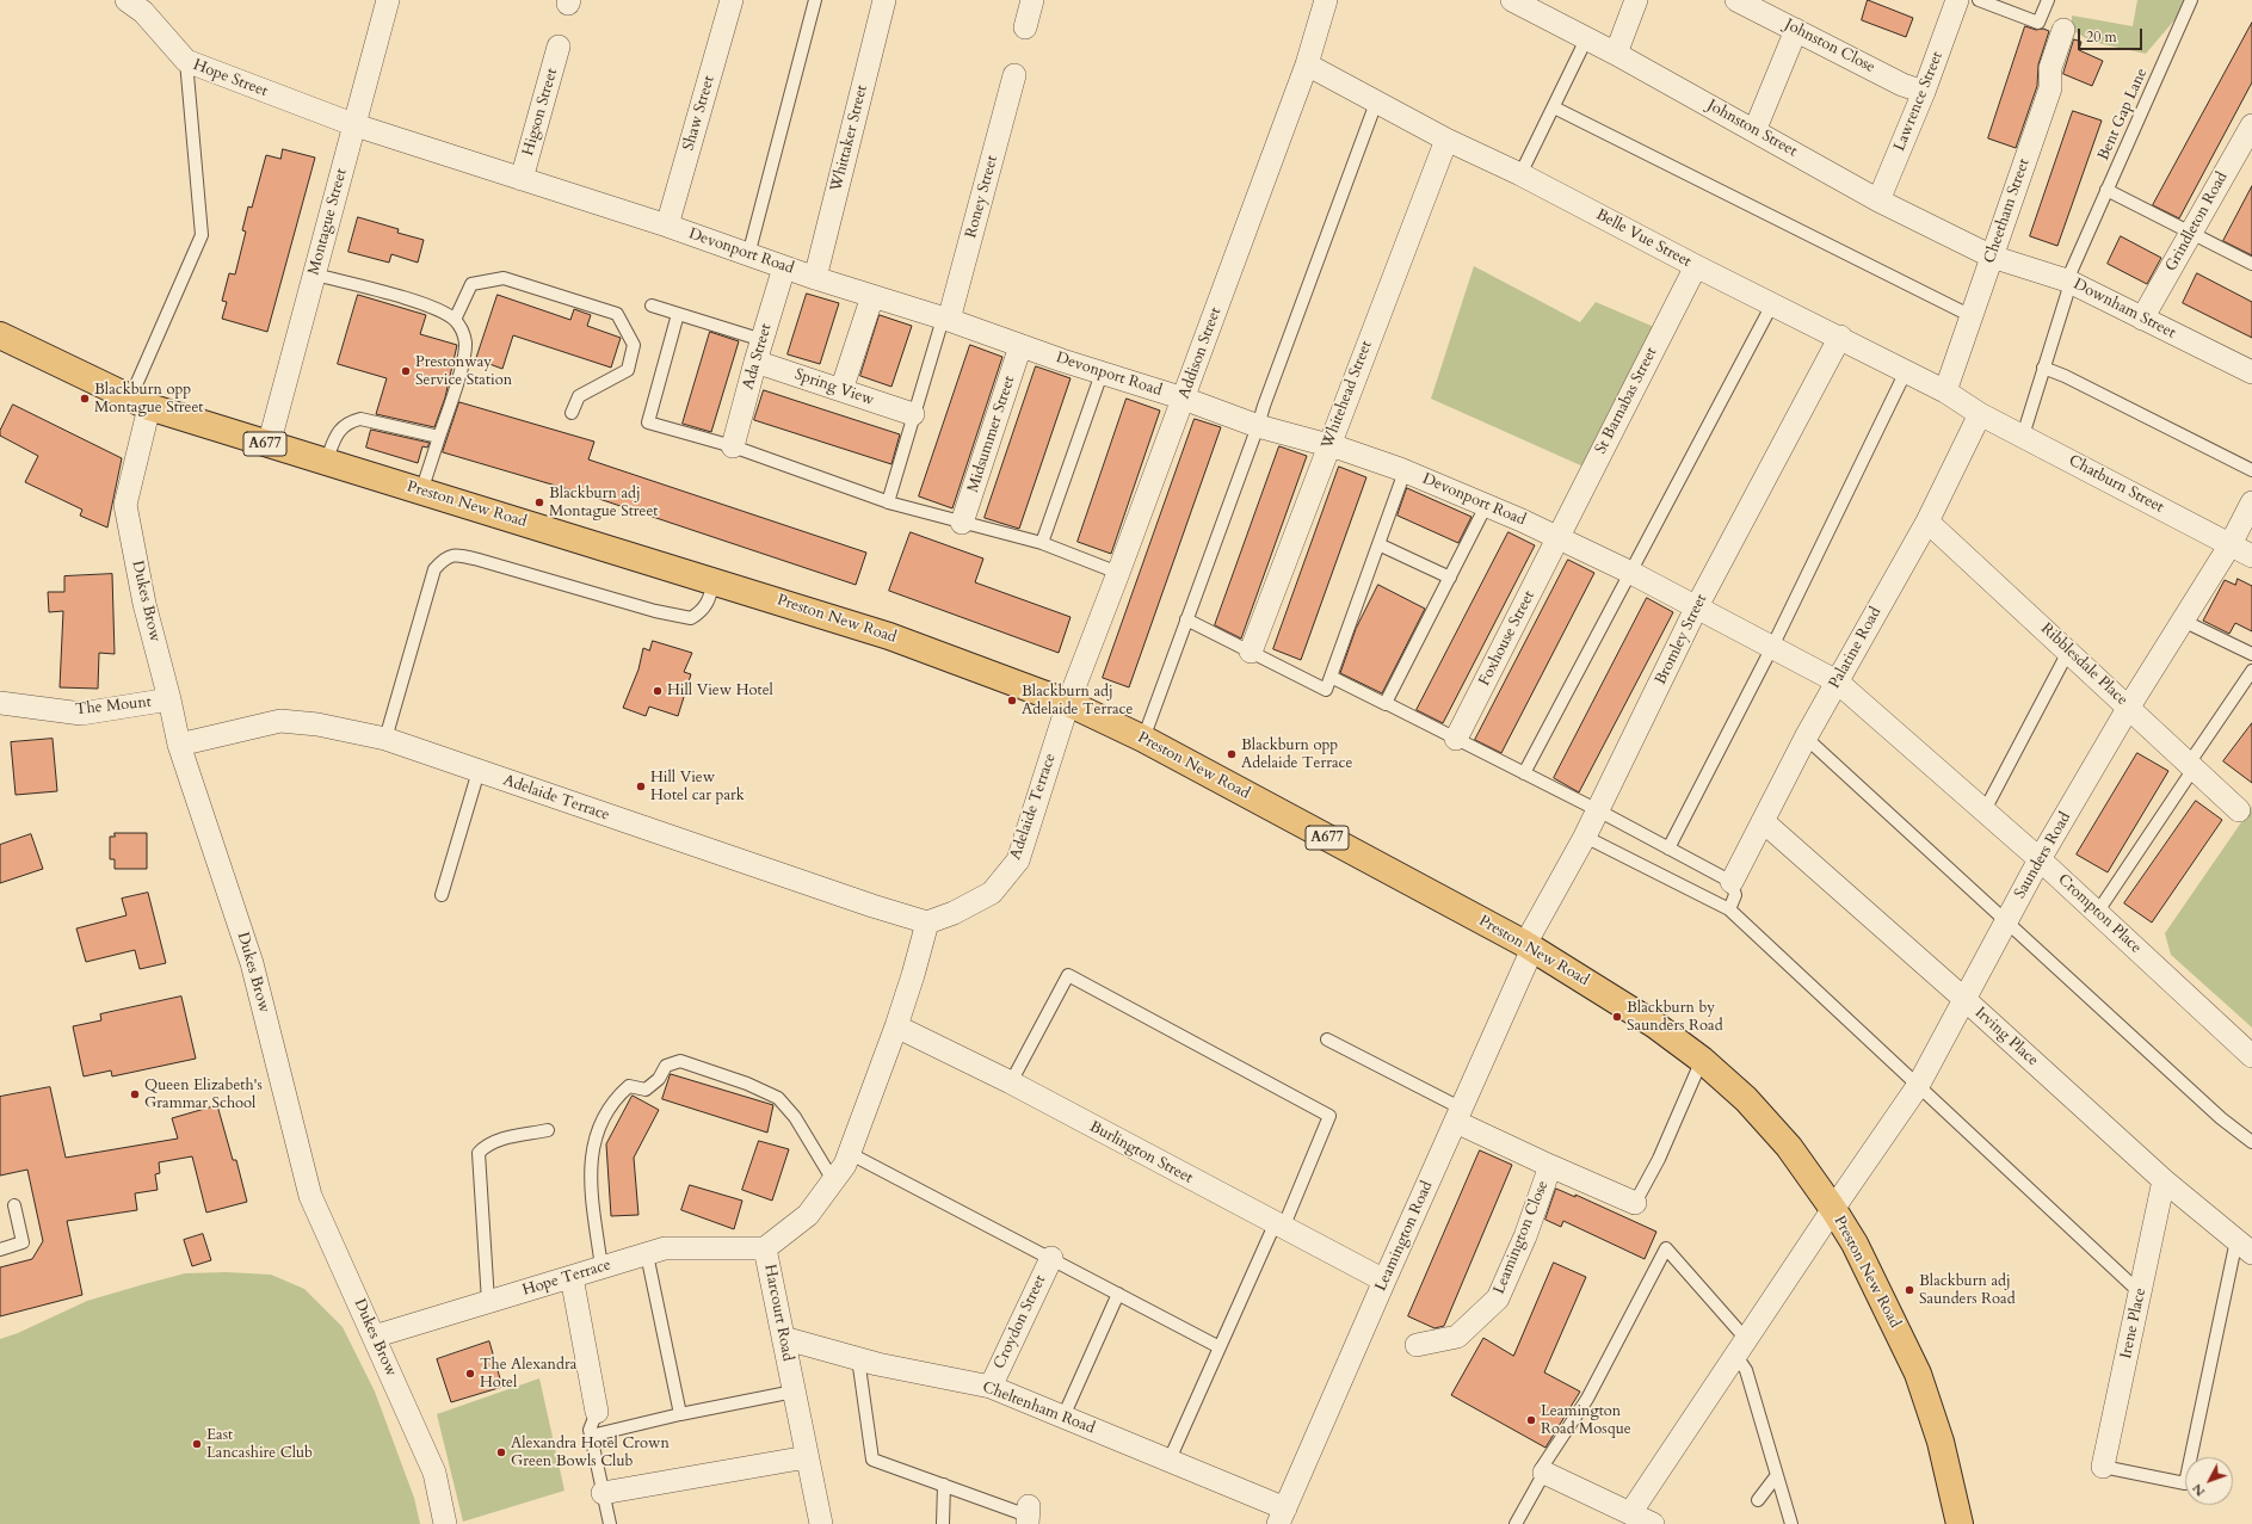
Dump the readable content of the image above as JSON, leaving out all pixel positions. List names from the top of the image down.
{
  "streets": {
    "highway": ["A677", "Preston New Road"],
    "street": [
      "Johnston Close",
      "Hope Street",
      "Lawrence Street",
      "Higson Street",
      "Shaw Street",
      "Johnston Street",
      "Whittaker Street",
      "Roney Street",
      "Cheetham Street",
      "Montague Street",
      "Grindleton Road",
      "Belle Vue Street",
      "Devonport Road",
      "Downham Street",
      "Addison Street",
      "Ada Street",
      "Spring View",
      "Whitehead Street",
      "St Barnabas Street",
      "Midsummer Street",
      "Chatburn Street",
      "Dukes Brow",
      "Foxhouse Street",
      "Bromley Street",
      "Palatine Road",
      "Ribblesdale Place",
      "The Mount",
      "Adelaide Terrace",
      "Saunders Road",
      "Crompton Place",
      "Irving Place",
      "Burlington Street",
      "Leamington Road",
      "Leamington Close",
      "Hope Terrace",
      "Harcourt Road",
      "Croydon Street",
      "Irene Place",
      "Cheltenham Road"
    ],
    "lane": ["Bent Gap Lane"]
  },
  "crossings": [
    ["Johnston Close", "Lawrence Street"],
    ["Hope Street", "Montague Street"],
    ["Hope Street", "Devonport Road"],
    ["Lawrence Street", "Johnston Street"],
    ["Higson Street", "Devonport Road"],
    ["Shaw Street", "Devonport Road"],
    ["Bent Gap Lane", "Downham Street"],
    ["Bent Gap Lane", "Chatburn Street"],
    ["Johnston Street", "Cheetham Street"],
    ["Johnston Street", "Downham Street"],
    ["Whittaker Street", "Devonport Road"],
    ["Roney Street", "Devonport Road"],
    ["Cheetham Street", "Belle Vue Street"],
    ["Cheetham Street", "Downham Street"],
    ["Montague Street", "Devonport Road"],
    ["Montague Street", "Preston New Road"],
    ["Grindleton Road", "Downham Street"],
    ["Belle Vue Street", "Addison Street"],
    ["Belle Vue Street", "Whitehead Street"],
    ["Belle Vue Street", "St Barnabas Street"],
    ["Belle Vue Street", "Chatburn Street"],
    ["Belle Vue Street", "Bromley Street"],
    ["Belle Vue Street", "Palatine Road"],
    ["Devonport Road", "Addison Street"],
    ["Devonport Road", "Ada Street"],
    ["Devonport Road", "Whitehead Street"],
    ["Devonport Road", "St Barnabas Street"],
    ["Devonport Road", "Midsummer Street"],
    ["Devonport Road", "Foxhouse Street"],
    ["Devonport Road", "Bromley Street"],
    ["Devonport Road", "Palatine Road"],
    ["Devonport Road", "Crompton Place"],
    ["Addison Street", "Preston New Road"],
    ["Addison Street", "Adelaide Terrace"],
    ["Ada Street", "Spring View"],
    ["St Barnabas Street", "Foxhouse Street"],
    ["Chatburn Street", "Palatine Road"],
    ["Chatburn Street", "Saunders Road"],
    ["Preston New Road", "Dukes Brow"],
    ["Preston New Road", "Bromley Street"],
    ["Preston New Road", "Adelaide Terrace"],
    ["Preston New Road", "Saunders Road"],
    ["Preston New Road", "Leamington Road"],
    ["Dukes Brow", "The Mount"],
    ["Dukes Brow", "Adelaide Terrace"],
    ["Dukes Brow", "Hope Terrace"],
    ["Bromley Street", "Leamington Road"],
    ["Palatine Road", "Ribblesdale Place"],
    ["Palatine Road", "Crompton Place"],
    ["Palatine Road", "Irving Place"],
    ["Ribblesdale Place", "Saunders Road"],
    ["Saunders Road", "Crompton Place"],
    ["Saunders Road", "Irving Place"],
    ["Irving Place", "Irene Place"],
    ["Burlington Street", "Leamington Road"],
    ["Burlington Street", "Harcourt Road"],
    ["Leamington Road", "Leamington Close"],
    ["Leamington Road", "Cheltenham Road"],
    ["Hope Terrace", "Harcourt Road"],
    ["Harcourt Road", "Cheltenham Road"],
    ["Croydon Street", "Cheltenham Road"]
  ],
  "places": [
    "Prestonway Service Station",
    "Blackburn opp Montague Street",
    "Blackburn adj Montague Street",
    "Hill View Hotel",
    "Blackburn adj Adelaide Terrace",
    "Blackburn opp Adelaide Terrace",
    "Hill View Hotel car park",
    "Blackburn by Saunders Road",
    "Queen Elizabeth's Grammar School",
    "Blackburn adj Saunders Road",
    "The Alexandra Hotel",
    "Leamington Road Mosque",
    "East Lancashire Club",
    "Alexandra Hotel Crown Green Bowls Club"
  ],
  "scale_bar": "20 m",
  "north": "bottom left"
}
